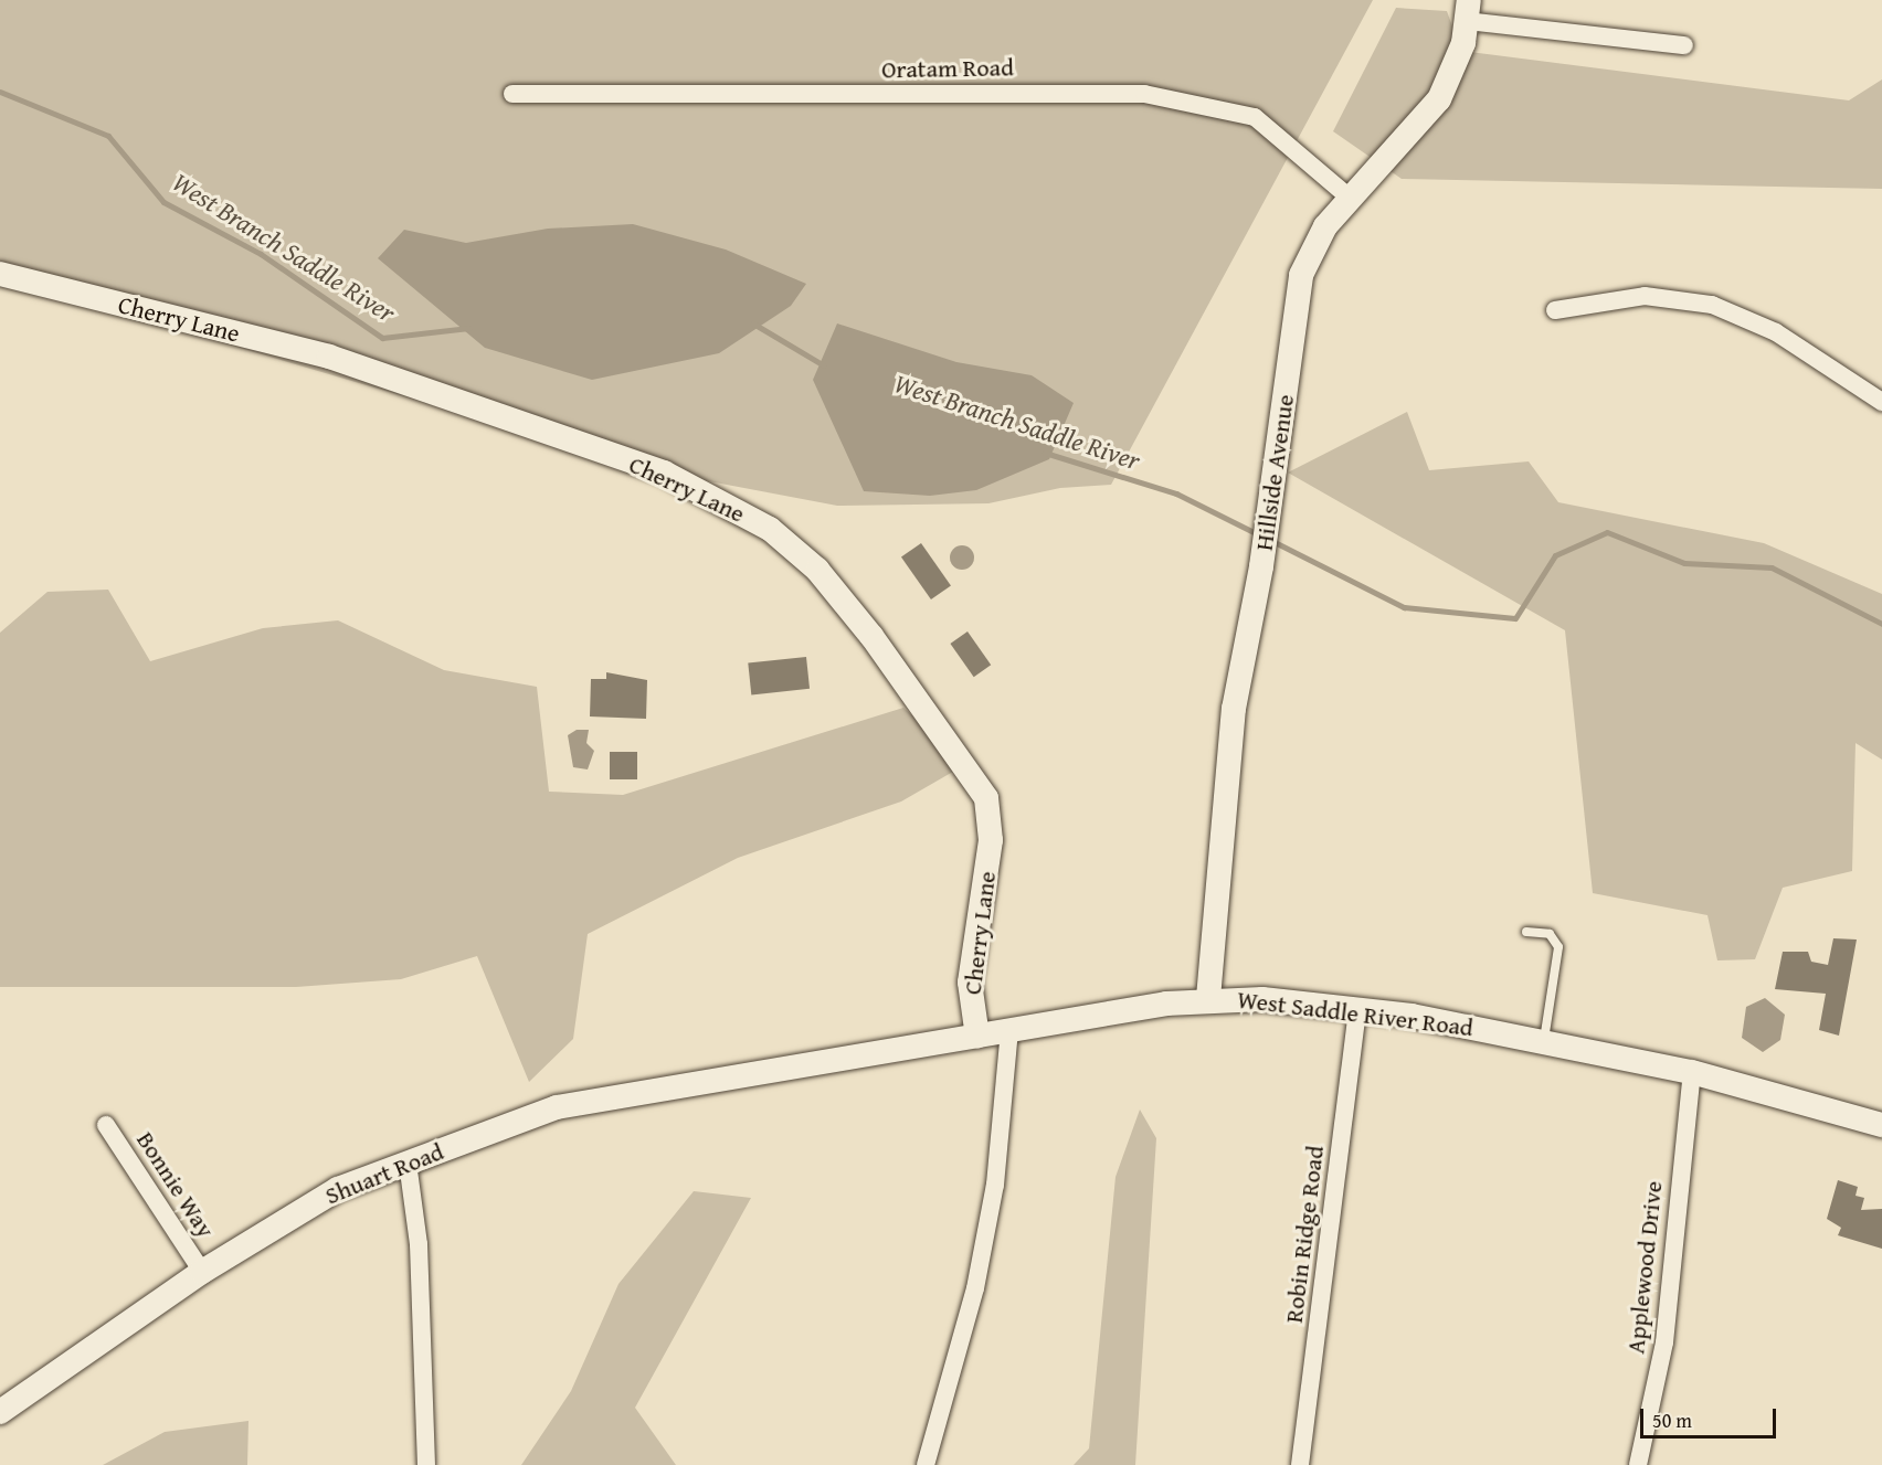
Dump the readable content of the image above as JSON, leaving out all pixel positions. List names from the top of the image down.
{
  "streets": {
    "street": [
      "Oratam Road",
      "Cherry Lane",
      "Hillside Avenue",
      "West Saddle River Road",
      "Shuart Road",
      "Bonnie Way",
      "Robin Ridge Road",
      "Applewood Drive"
    ]
  },
  "crossings": [
    ["Oratam Road", "Hillside Avenue"],
    ["Cherry Lane", "West Saddle River Road"],
    ["Hillside Avenue", "West Saddle River Road"],
    ["West Saddle River Road", "Shuart Road"],
    ["West Saddle River Road", "Robin Ridge Road"],
    ["West Saddle River Road", "Applewood Drive"],
    ["Shuart Road", "Bonnie Way"]
  ],
  "water": ["West Branch Saddle River"],
  "scale_bar": "50 m"
}
